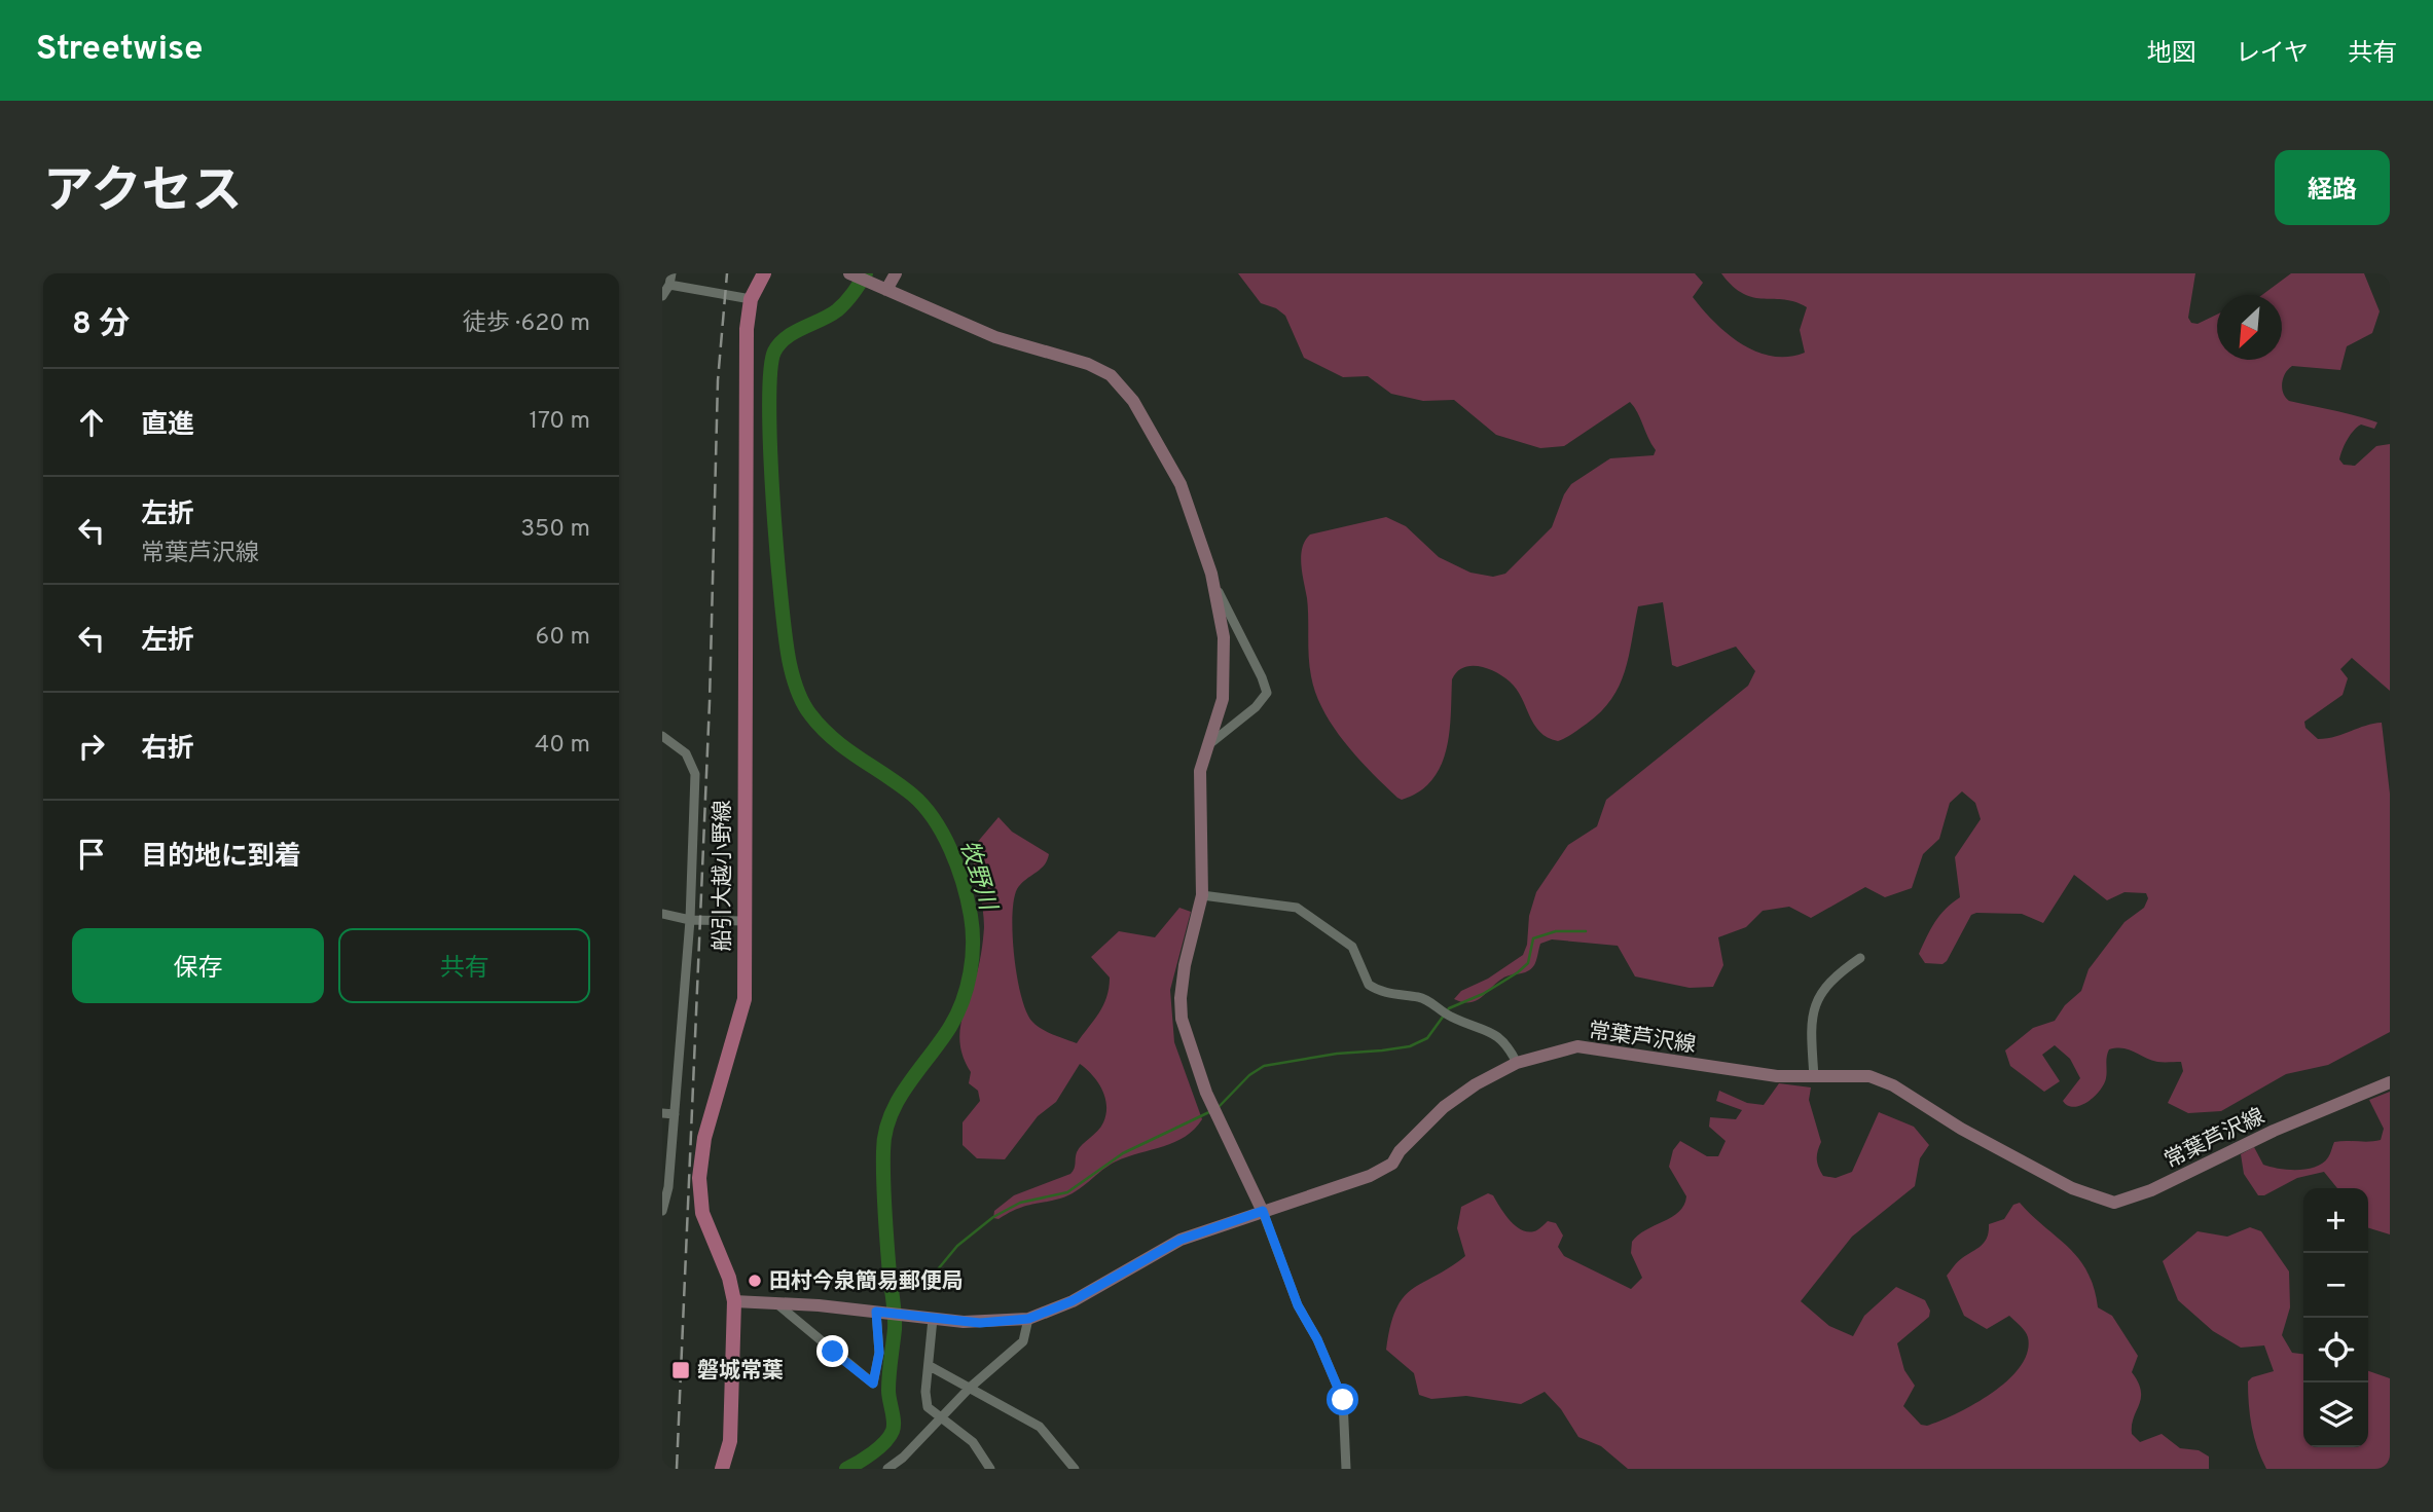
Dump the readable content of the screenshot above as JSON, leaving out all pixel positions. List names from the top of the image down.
{
  "streets": {
    "main road": ["船引大越小野線", "常葉芦沢線"]
  },
  "crossings": [
    ["船引大越小野線", "常葉芦沢線"]
  ],
  "water": ["牧野川"],
  "places": {
    "other": ["田村今泉簡易郵便局"],
    "transit": ["磐城常葉"]
  },
  "north": "bottom left",
  "page": {
    "header": "Streetwise",
    "nav": ["地図", "レイヤ", "共有"],
    "title": "アクセス",
    "buttons": [
      "経路",
      ["保存", "共有"]
    ],
    "heading": ["8 分", "徒歩 · 620 m"],
    "list": [
      ["直進", "170 m"],
      ["左折", "常葉芦沢線", "350 m"],
      ["左折", "60 m"],
      ["右折", "40 m"],
      "目的地に到着"
    ],
    "map_buttons": ["+", "−"]
  }
}
